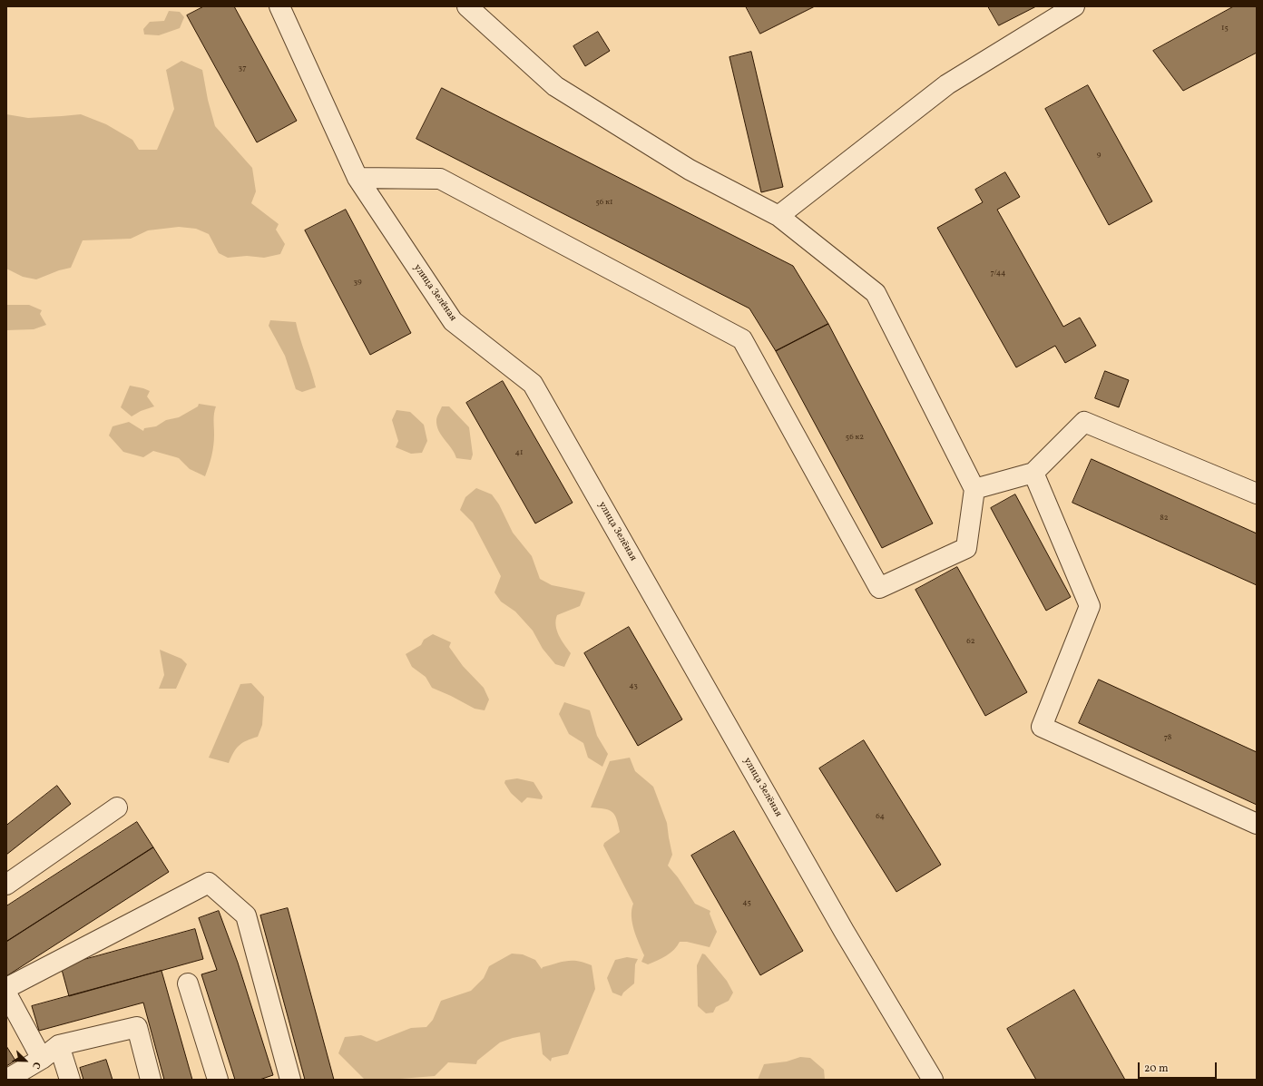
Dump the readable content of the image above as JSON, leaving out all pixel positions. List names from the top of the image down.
{
  "streets": {
    "street": ["улица Зелёная"]
  },
  "house_numbers": [
    "15",
    "37",
    "9",
    "56 к1",
    "7/44",
    "39",
    "56 к2",
    "41",
    "82",
    "62",
    "43",
    "78",
    "64",
    "45"
  ],
  "scale_bar": "20 m",
  "north": "bottom right"
}
